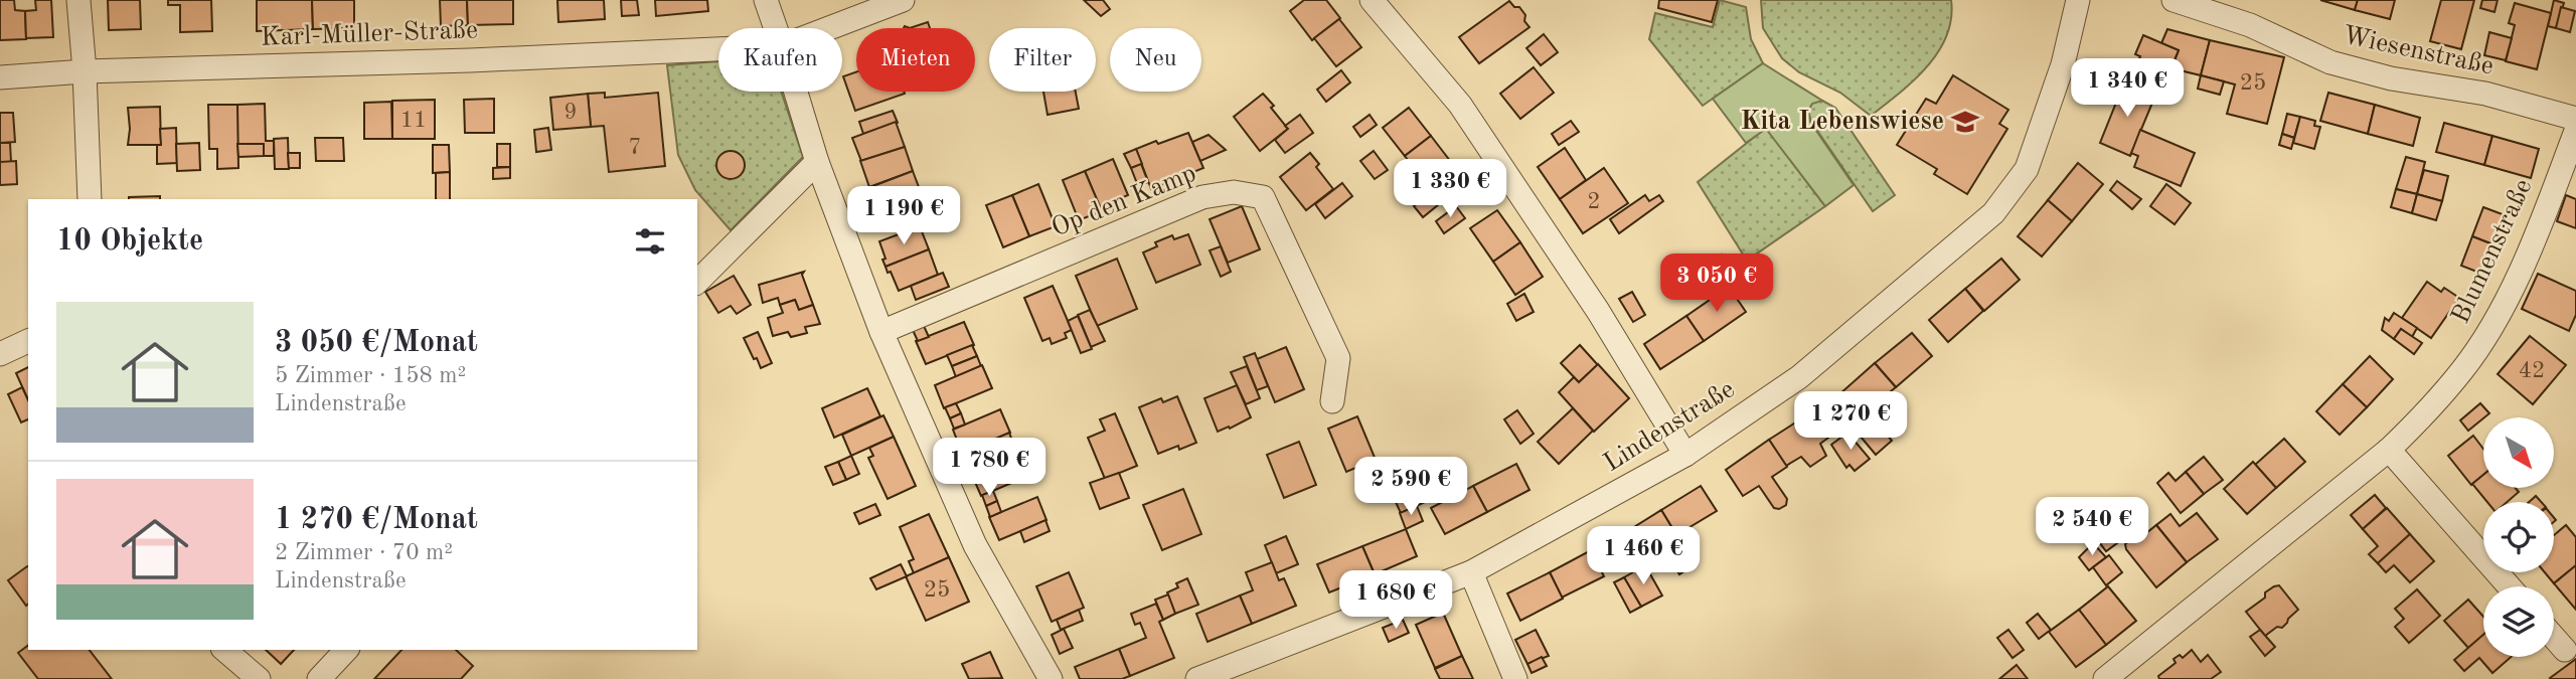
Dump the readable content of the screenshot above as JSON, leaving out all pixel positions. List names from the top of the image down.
{
  "streets": {
    "street": [
      "Karl-Müller-Straße",
      "Wiesenstraße",
      "Op den Kamp",
      "Blumenstraße",
      "Lindenstraße"
    ]
  },
  "places": {
    "school or university": ["Kita Lebenswiese"]
  },
  "house_numbers": [
    "25",
    "9",
    "11",
    "7",
    "2",
    "42",
    "25"
  ],
  "north": "bottom right",
  "page": {
    "chip": [
      "Kaufen",
      "Mieten",
      "Filter",
      "Neu"
    ],
    "price": [
      "1 340 €",
      "1 330 €",
      "1 190 €",
      "3 050 €",
      "1 270 €",
      "1 780 €",
      "2 590 €",
      "2 540 €",
      "1 460 €",
      "1 680 €"
    ],
    "heading": "10 Objekte",
    "list": [
      {
        "name": "3 050 €/Monat",
        "note": "5 Zimmer · 158 m² · Lindenstraße"
      },
      {
        "name": "1 270 €/Monat",
        "note": "2 Zimmer · 70 m² · Lindenstraße"
      }
    ]
  }
}
